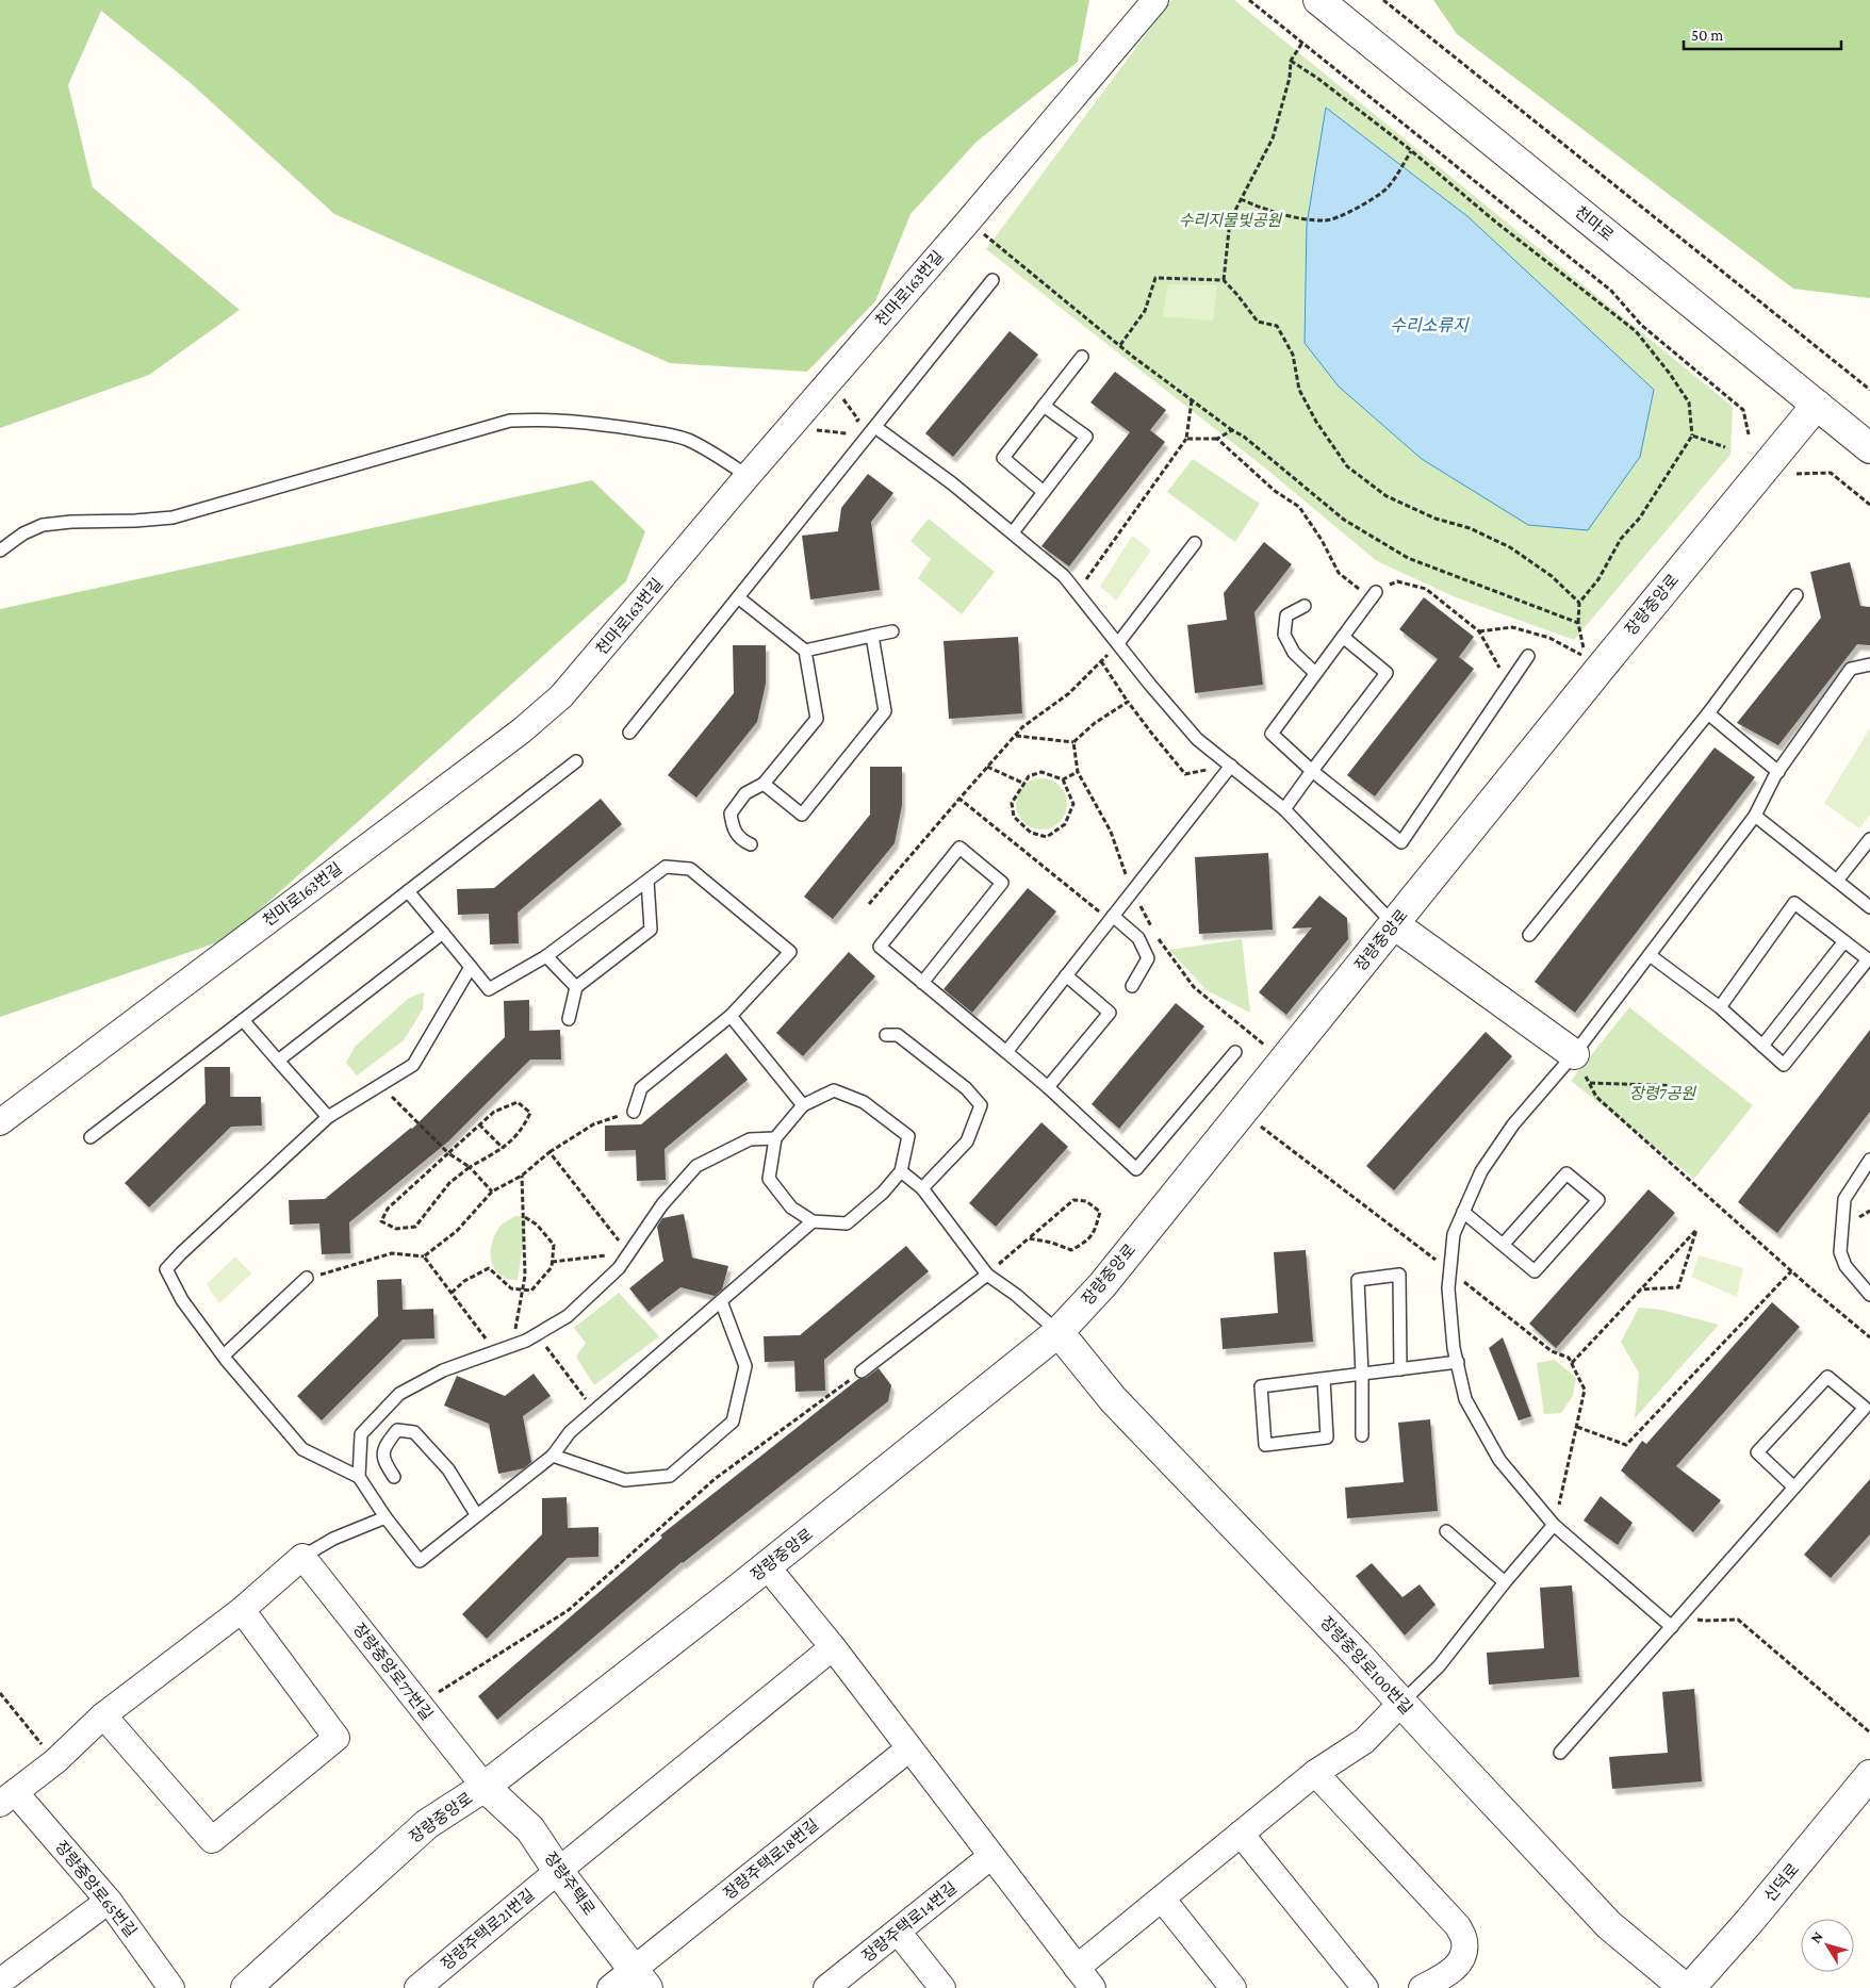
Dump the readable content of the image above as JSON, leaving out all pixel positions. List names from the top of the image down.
{
  "streets": {
    "street": [
      "천마로",
      "천마로163번길",
      "장량중앙로",
      "장량중앙로100번길",
      "장량중앙로77번길",
      "장량주택로18번길",
      "신덕로",
      "장량주택로",
      "장량중앙로65번길",
      "장량주택로14번길",
      "장량주택로21번길"
    ]
  },
  "crossings": [
    ["천마로", "장량중앙로"],
    ["장량중앙로", "장량중앙로100번길"],
    ["장량중앙로", "장량중앙로77번길"],
    ["장량중앙로", "장량주택로"],
    ["장량중앙로77번길", "장량주택로"],
    ["장량주택로18번길", "장량주택로"],
    ["장량주택로", "장량주택로21번길"]
  ],
  "water": ["수리소류지"],
  "parks": ["수리지물빛공원", "장령7공원"],
  "scale_bar": "50 m",
  "north": "top left"
}
